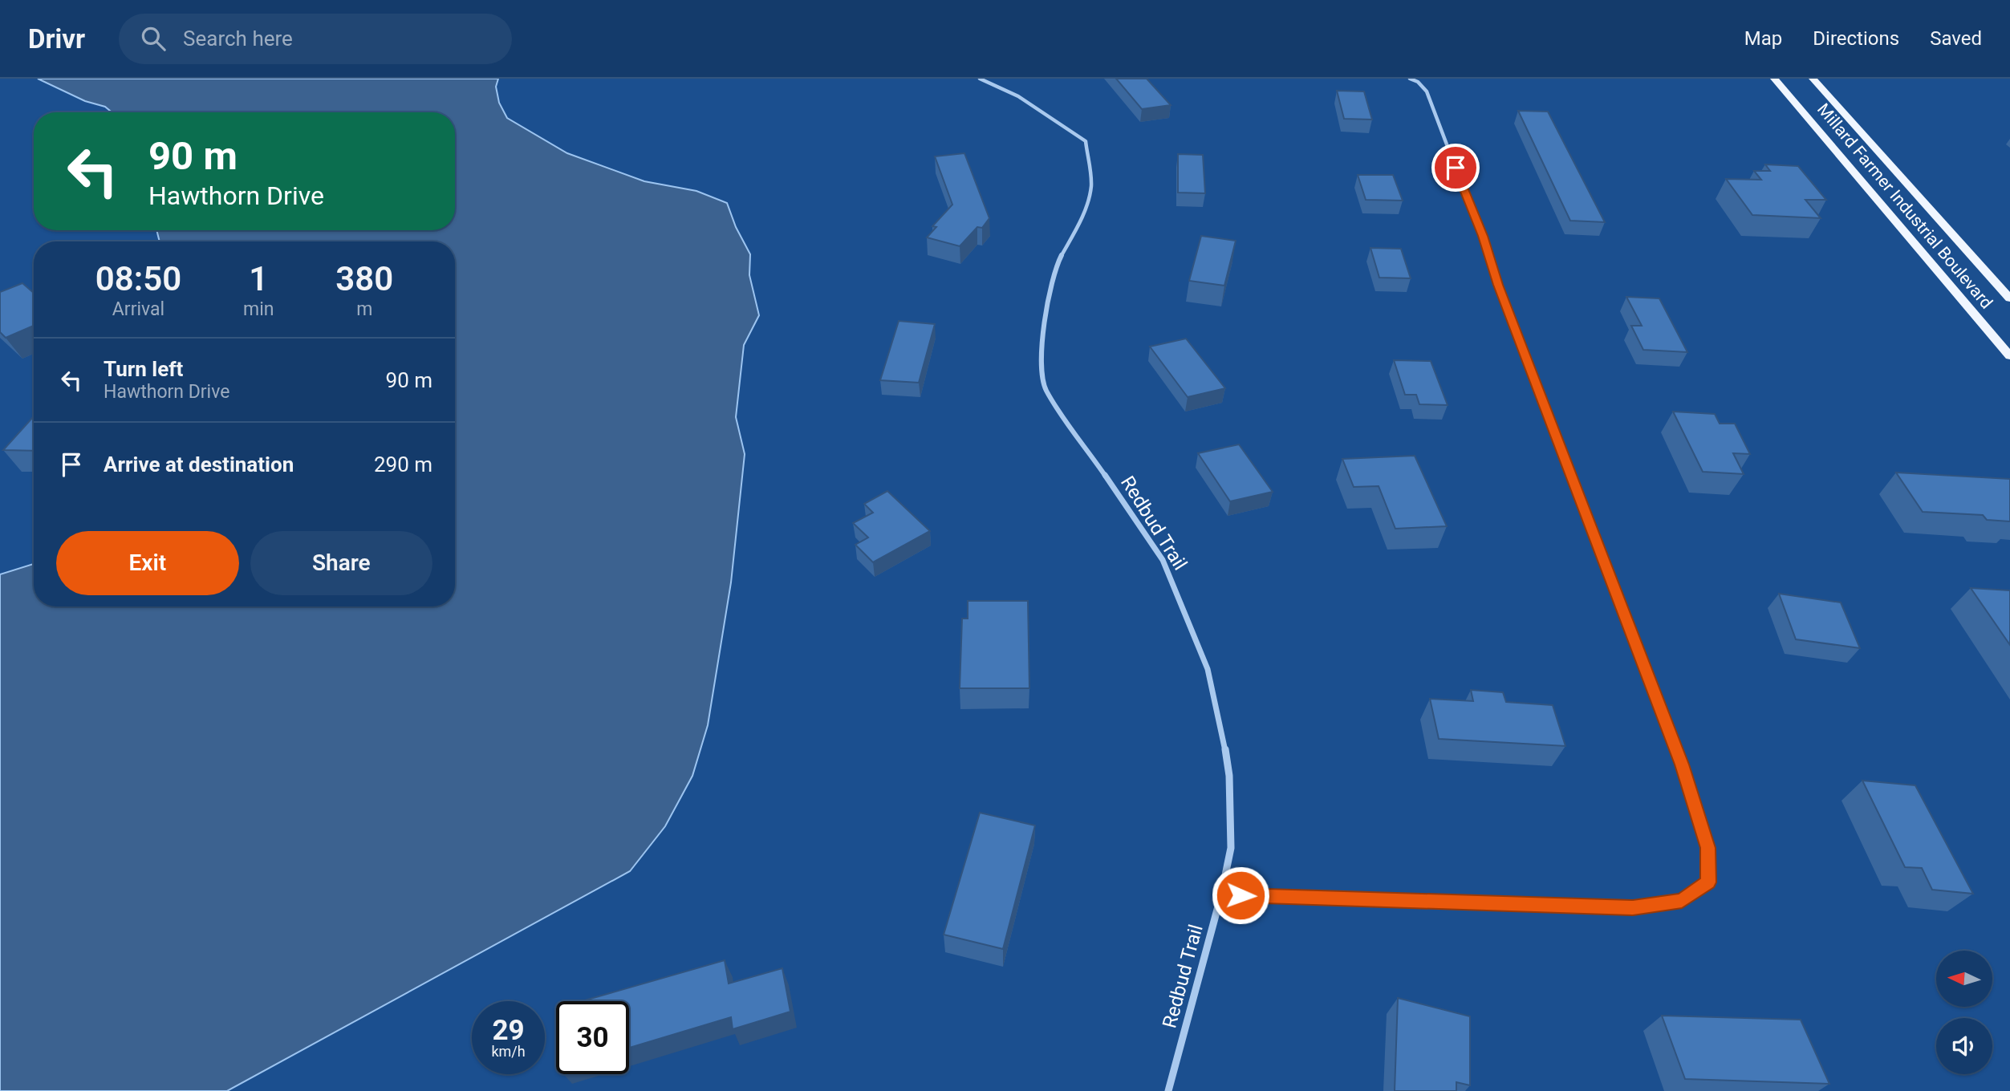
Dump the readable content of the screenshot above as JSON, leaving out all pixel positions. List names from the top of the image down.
{
  "streets": {
    "main road": ["Millard Farmer Industrial Boulevard"],
    "street": ["Redbud Trail"]
  },
  "north": "left",
  "page": {
    "header": "Drivr",
    "search": "Search here",
    "nav": ["Map", "Directions", "Saved"],
    "turn": ["90 m", "Hawthorn Drive"],
    "eta": [
      "08:50",
      "Arrival",
      "1",
      "min",
      "380",
      "m"
    ],
    "list": [
      {
        "name": "Turn left",
        "note": "Hawthorn Drive",
        "value": "90 m"
      },
      {
        "name": "Arrive at destination",
        "value": "290 m"
      }
    ],
    "buttons": ["Exit", "Share"],
    "speed": "29 km/h",
    "limit": "30"
  }
}
